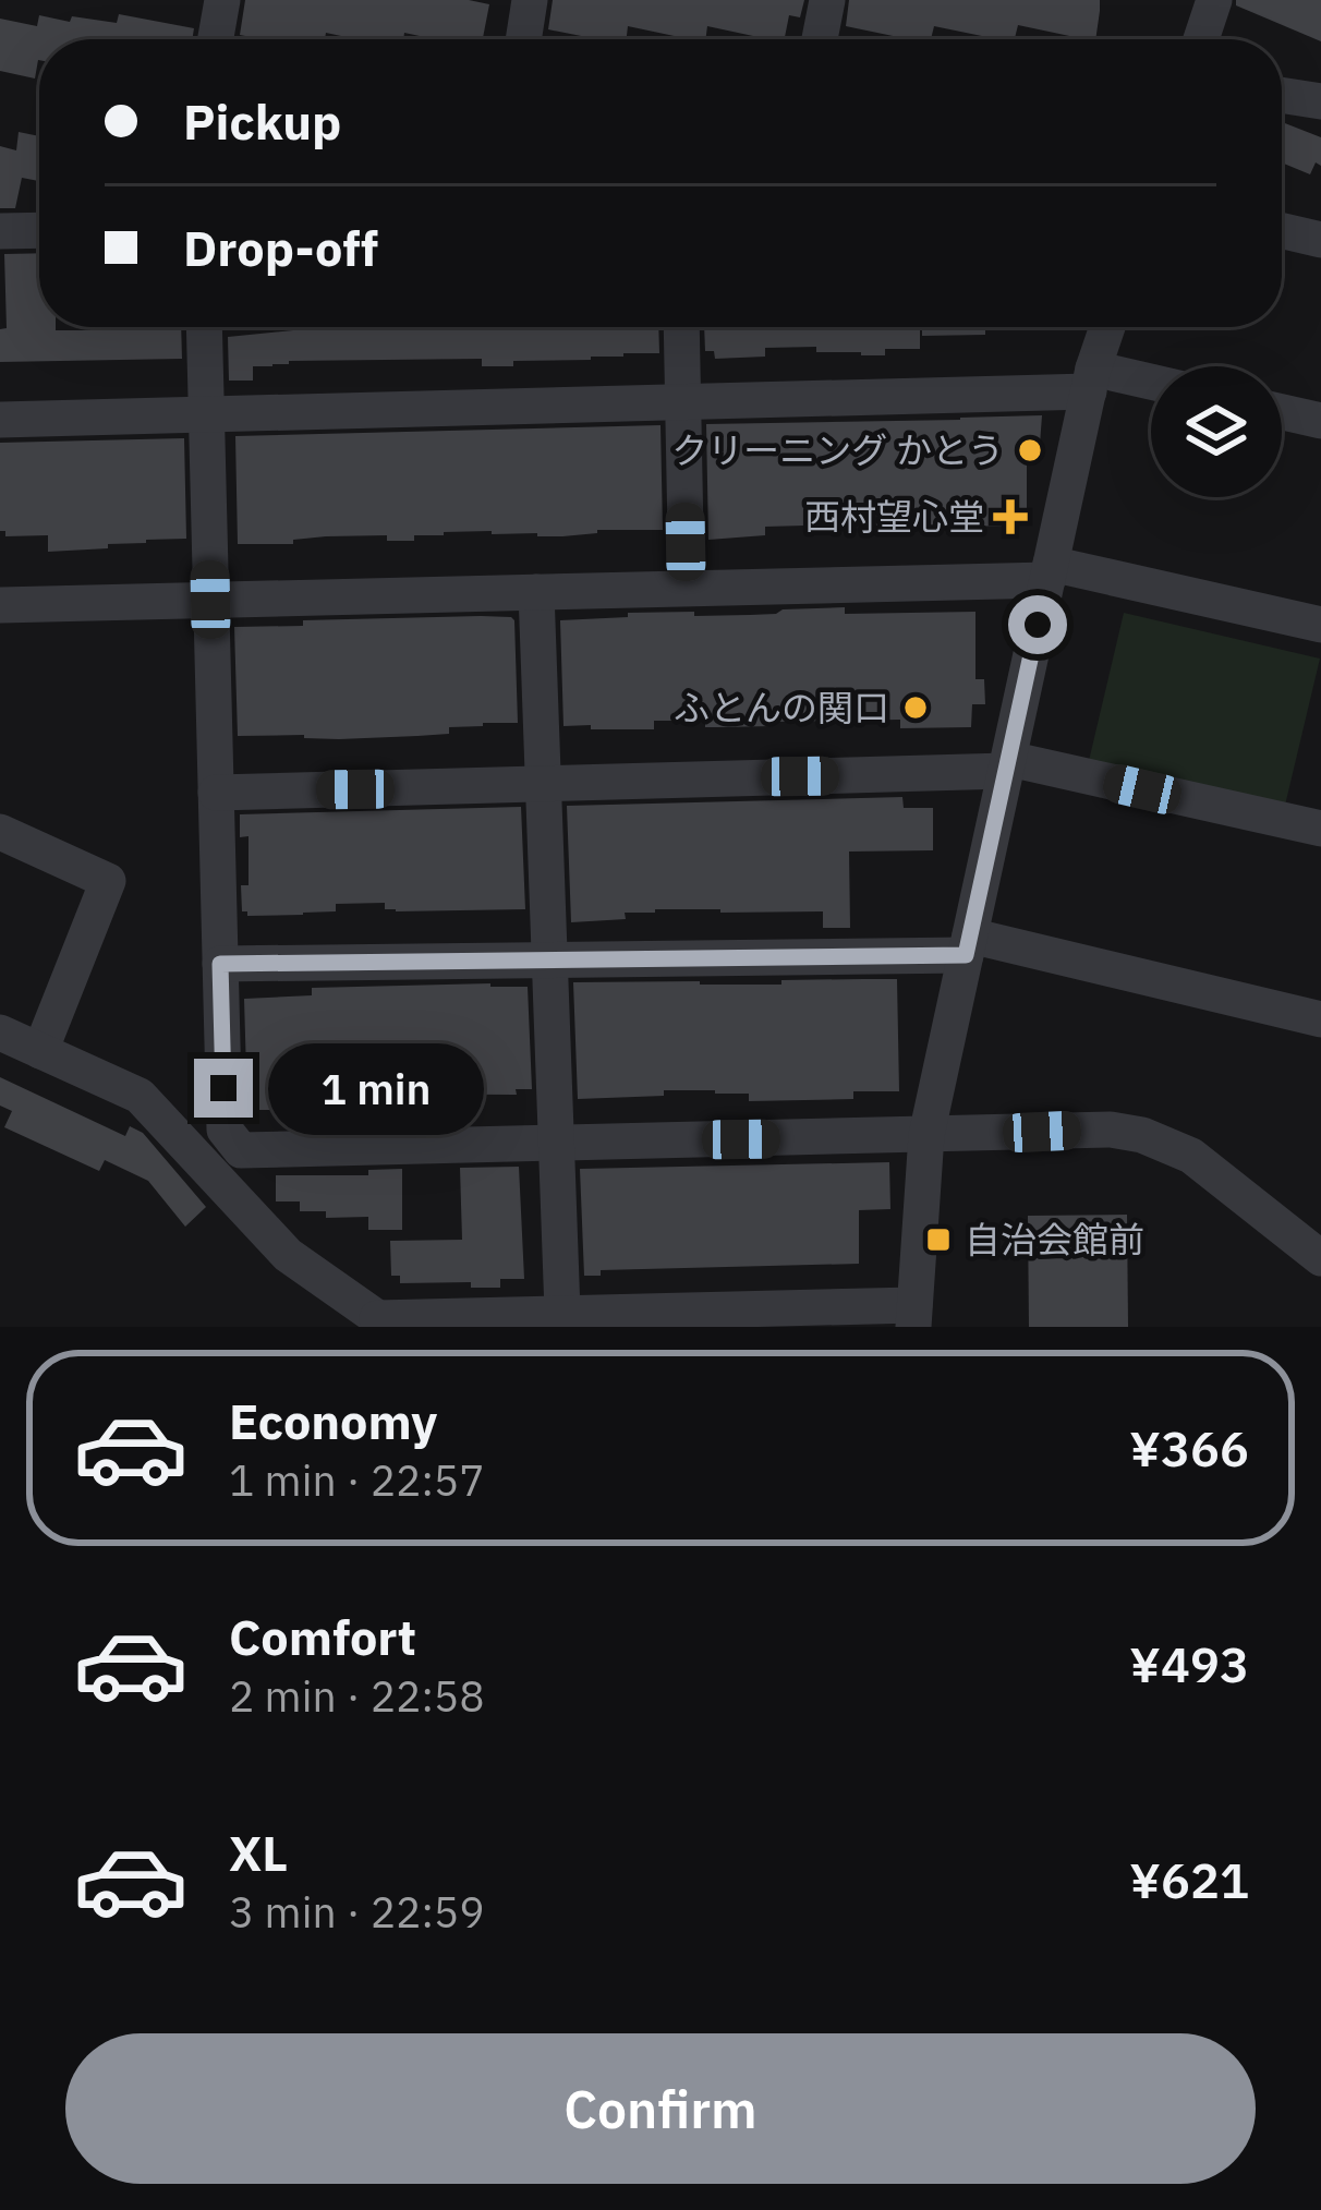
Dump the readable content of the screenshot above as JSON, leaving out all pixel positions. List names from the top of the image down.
{
  "places": {
    "other": ["クリーニング かとう", "ふとんの関口"],
    "health": ["西村望心堂"],
    "transit": ["自治会館前"]
  },
  "page": {
    "banner": ["Pickup", "Drop-off"],
    "bubble": "1 min",
    "list": [
      {
        "name": "Economy",
        "note": "1 min · 22:57",
        "value": "¥366"
      },
      {
        "name": "Comfort",
        "note": "2 min · 22:58",
        "value": "¥493"
      },
      {
        "name": "XL",
        "note": "3 min · 22:59",
        "value": "¥621"
      }
    ],
    "buttons": "Confirm"
  }
}
